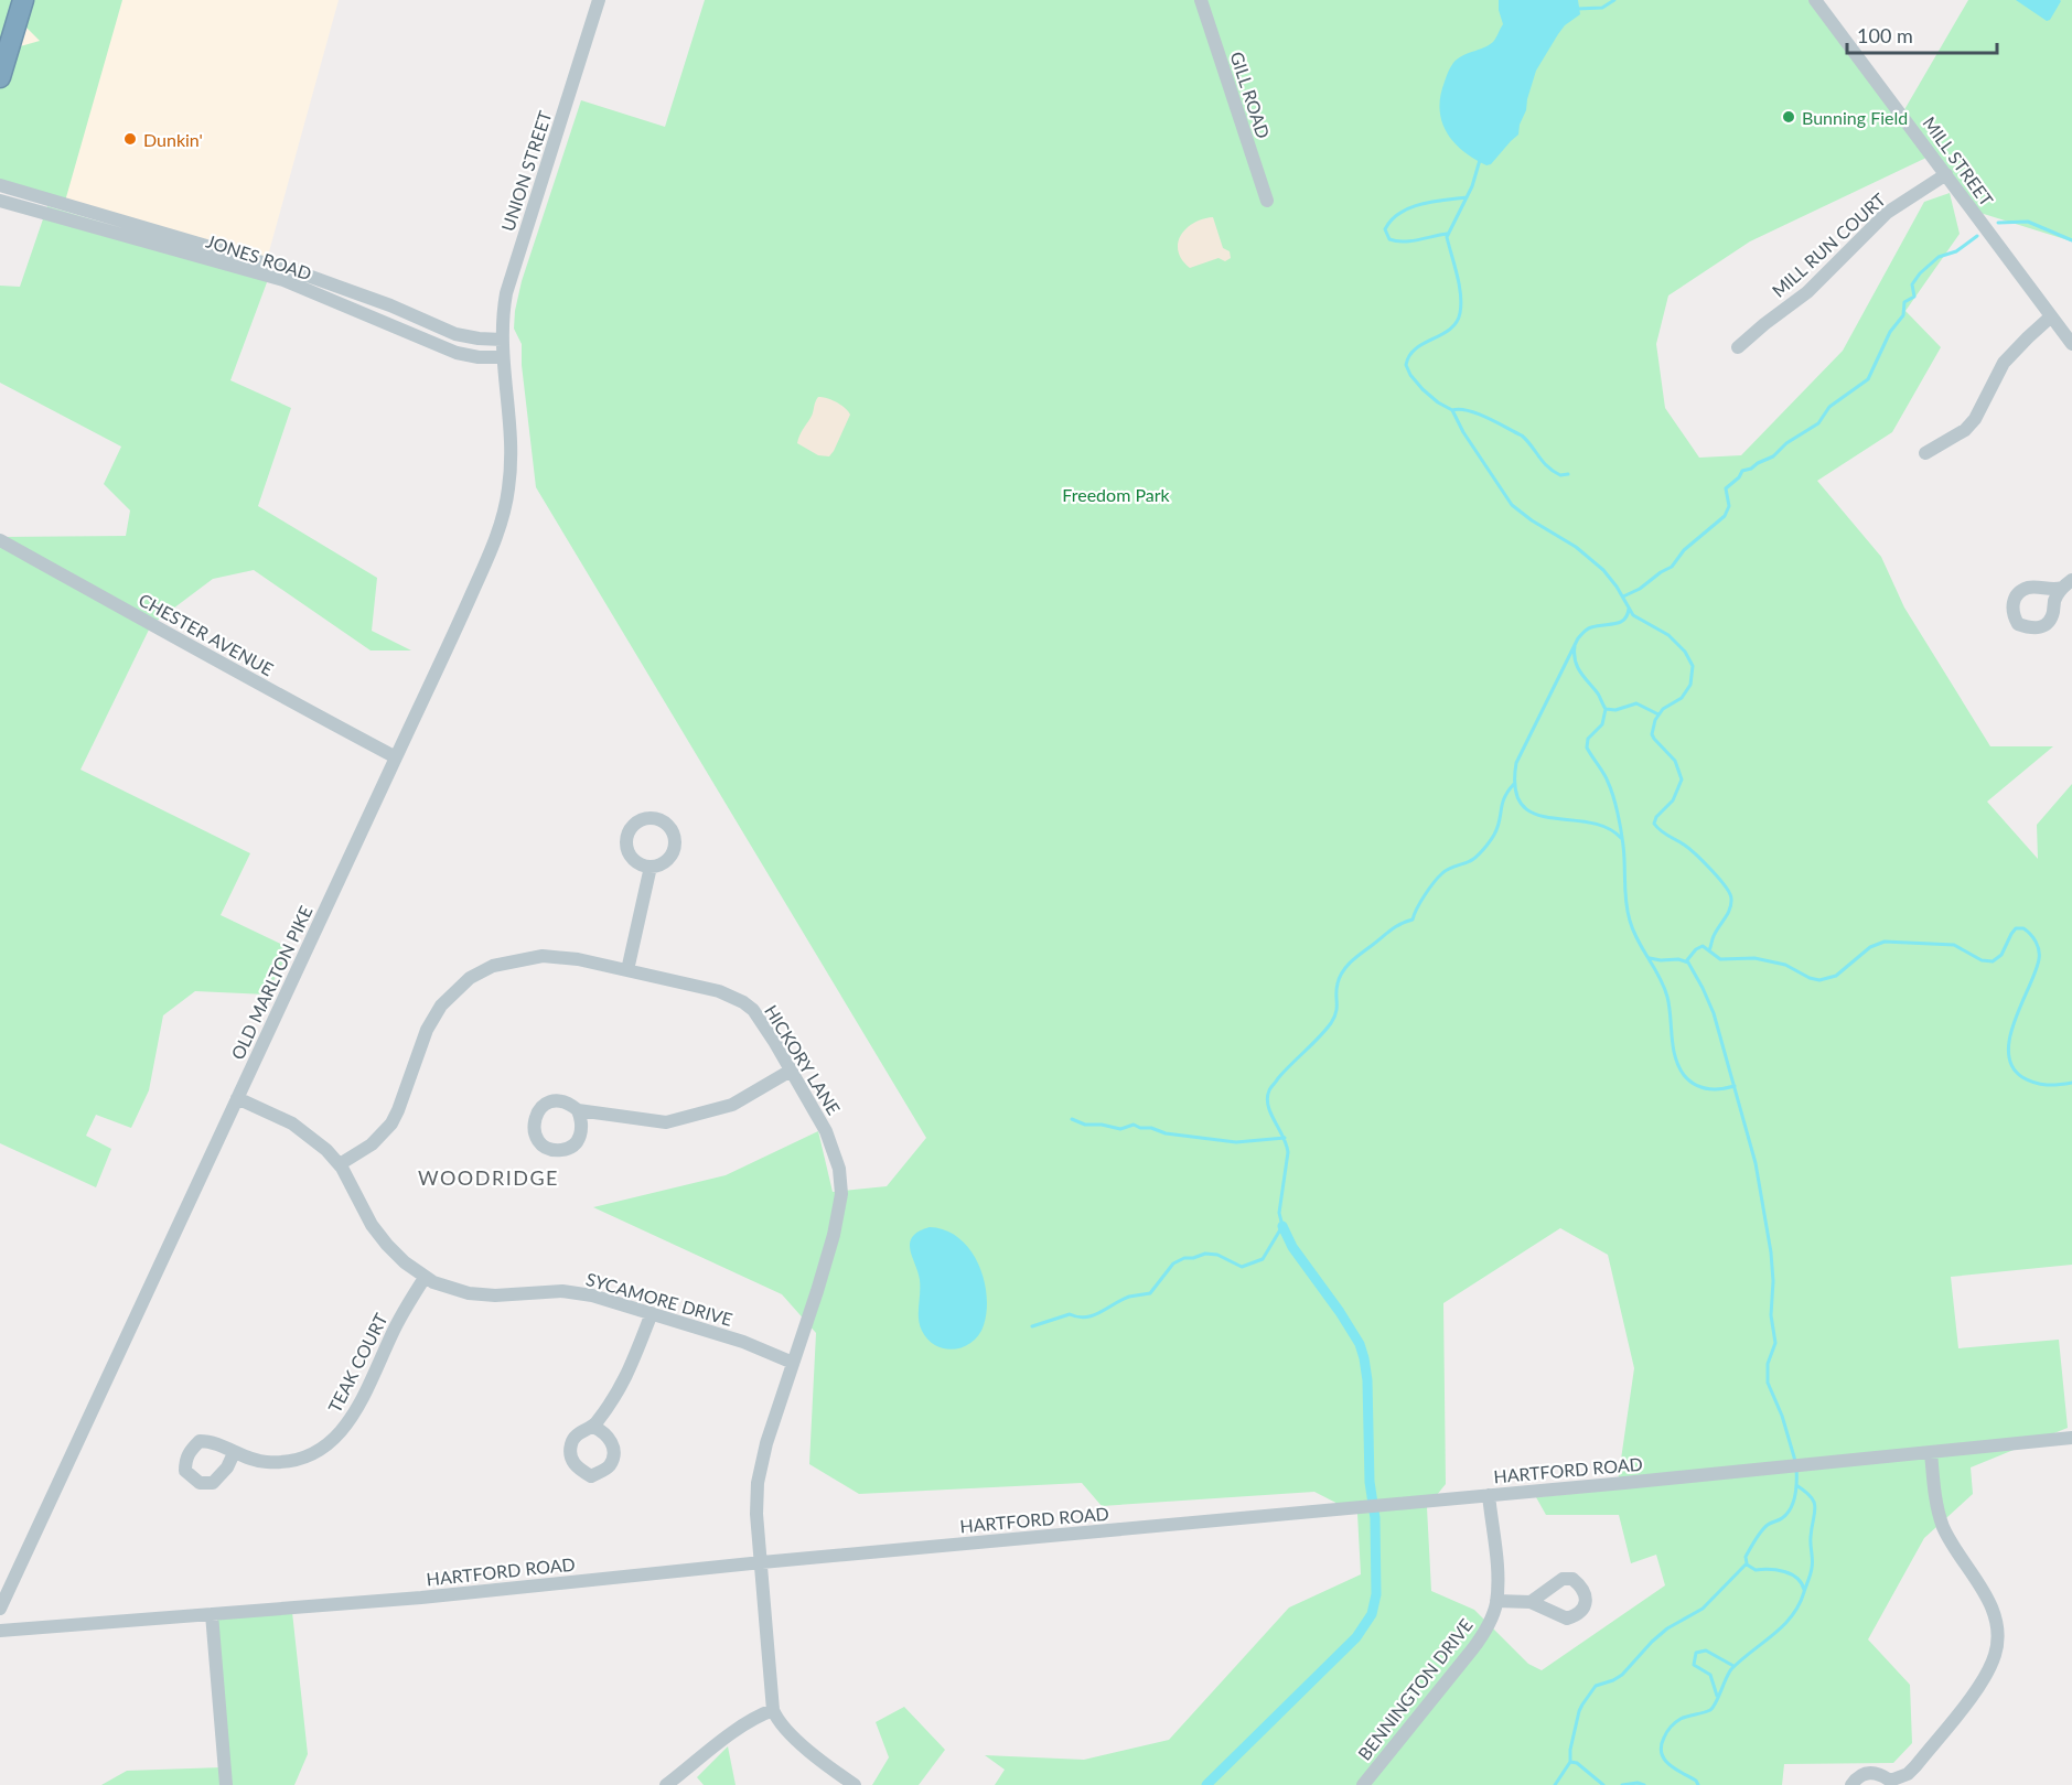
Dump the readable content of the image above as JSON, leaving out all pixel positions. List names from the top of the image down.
{
  "streets": {
    "street": [
      "GILL ROAD",
      "MILL STREET",
      "UNION STREET",
      "MILL RUN COURT",
      "JONES ROAD",
      "CHESTER AVENUE",
      "OLD MARLTON PIKE",
      "HICKORY LANE",
      "SYCAMORE DRIVE",
      "TEAK COURT",
      "HARTFORD ROAD",
      "BENNINGTON DRIVE"
    ]
  },
  "crossings": [
    ["MILL STREET", "MILL RUN COURT"],
    ["UNION STREET", "JONES ROAD"],
    ["UNION STREET", "OLD MARLTON PIKE"],
    ["JONES ROAD", "OLD MARLTON PIKE"],
    ["CHESTER AVENUE", "OLD MARLTON PIKE"],
    ["OLD MARLTON PIKE", "SYCAMORE DRIVE"],
    ["HICKORY LANE", "SYCAMORE DRIVE"],
    ["HICKORY LANE", "HARTFORD ROAD"],
    ["SYCAMORE DRIVE", "TEAK COURT"],
    ["HARTFORD ROAD", "BENNINGTON DRIVE"]
  ],
  "districts": ["WOODRIDGE"],
  "parks": ["Freedom Park"],
  "places": ["Bunning Field", "Dunkin'"],
  "scale_bar": "100 m"
}
